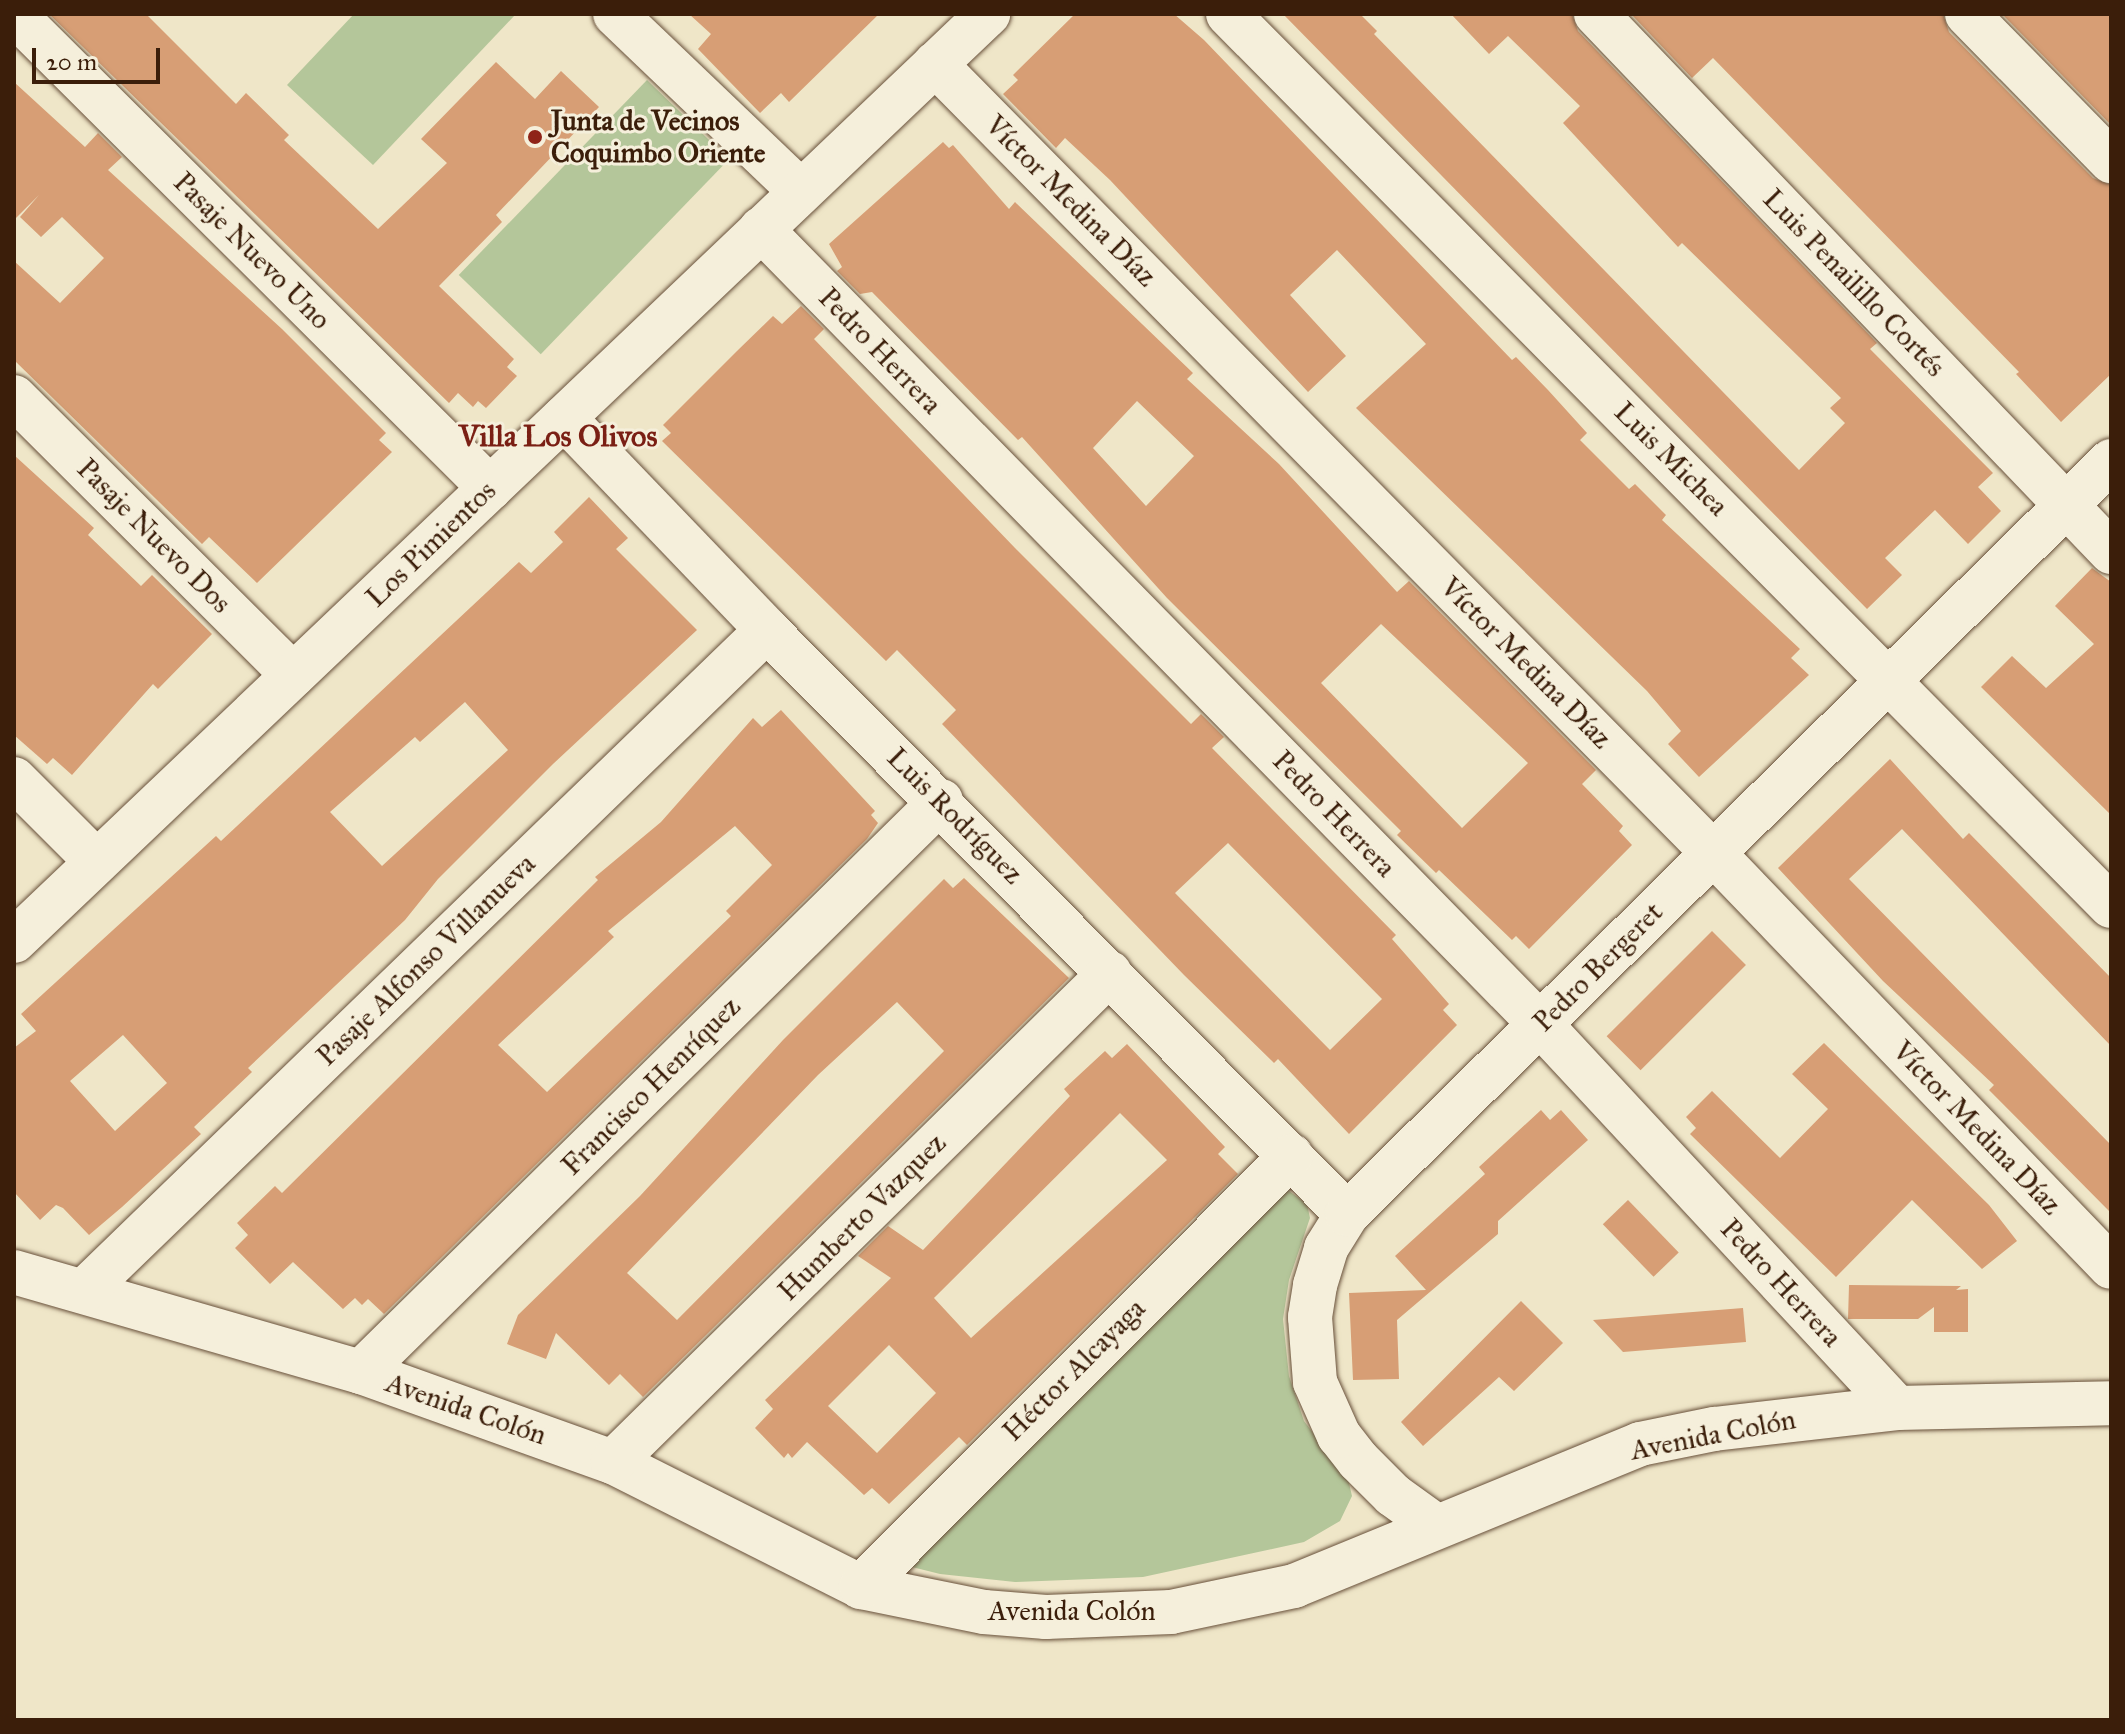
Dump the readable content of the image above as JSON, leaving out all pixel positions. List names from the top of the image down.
{
  "streets": {
    "street": [
      "Víctor Medina Díaz",
      "Pasaje Nuevo Uno",
      "Luis Penailillo Cortés",
      "Pedro Herrera",
      "Luis Michea",
      "Pasaje Nuevo Dos",
      "Los Pimientos",
      "Luis Rodríguez",
      "Pasaje Alfonso Villanueva",
      "Pedro Bergeret",
      "Francisco Henríquez",
      "Humberto Vazquez",
      "Héctor Alcayaga",
      "Avenida Colón"
    ]
  },
  "crossings": [
    ["Víctor Medina Díaz", "Los Pimientos"],
    ["Víctor Medina Díaz", "Pedro Bergeret"],
    ["Pasaje Nuevo Uno", "Los Pimientos"],
    ["Luis Penailillo Cortés", "Pedro Bergeret"],
    ["Pedro Herrera", "Los Pimientos"],
    ["Pedro Herrera", "Pedro Bergeret"],
    ["Pedro Herrera", "Avenida Colón"],
    ["Luis Michea", "Pedro Bergeret"],
    ["Pasaje Nuevo Dos", "Los Pimientos"],
    ["Los Pimientos", "Luis Rodríguez"],
    ["Luis Rodríguez", "Pasaje Alfonso Villanueva"],
    ["Luis Rodríguez", "Pedro Bergeret"],
    ["Luis Rodríguez", "Francisco Henríquez"],
    ["Luis Rodríguez", "Humberto Vazquez"],
    ["Luis Rodríguez", "Héctor Alcayaga"],
    ["Pasaje Alfonso Villanueva", "Avenida Colón"],
    ["Pedro Bergeret", "Avenida Colón"],
    ["Francisco Henríquez", "Avenida Colón"],
    ["Humberto Vazquez", "Avenida Colón"],
    ["Héctor Alcayaga", "Avenida Colón"]
  ],
  "districts": ["Villa Los Olivos"],
  "places": ["Junta de Vecinos Coquimbo Oriente"],
  "scale_bar": "20 m"
}
